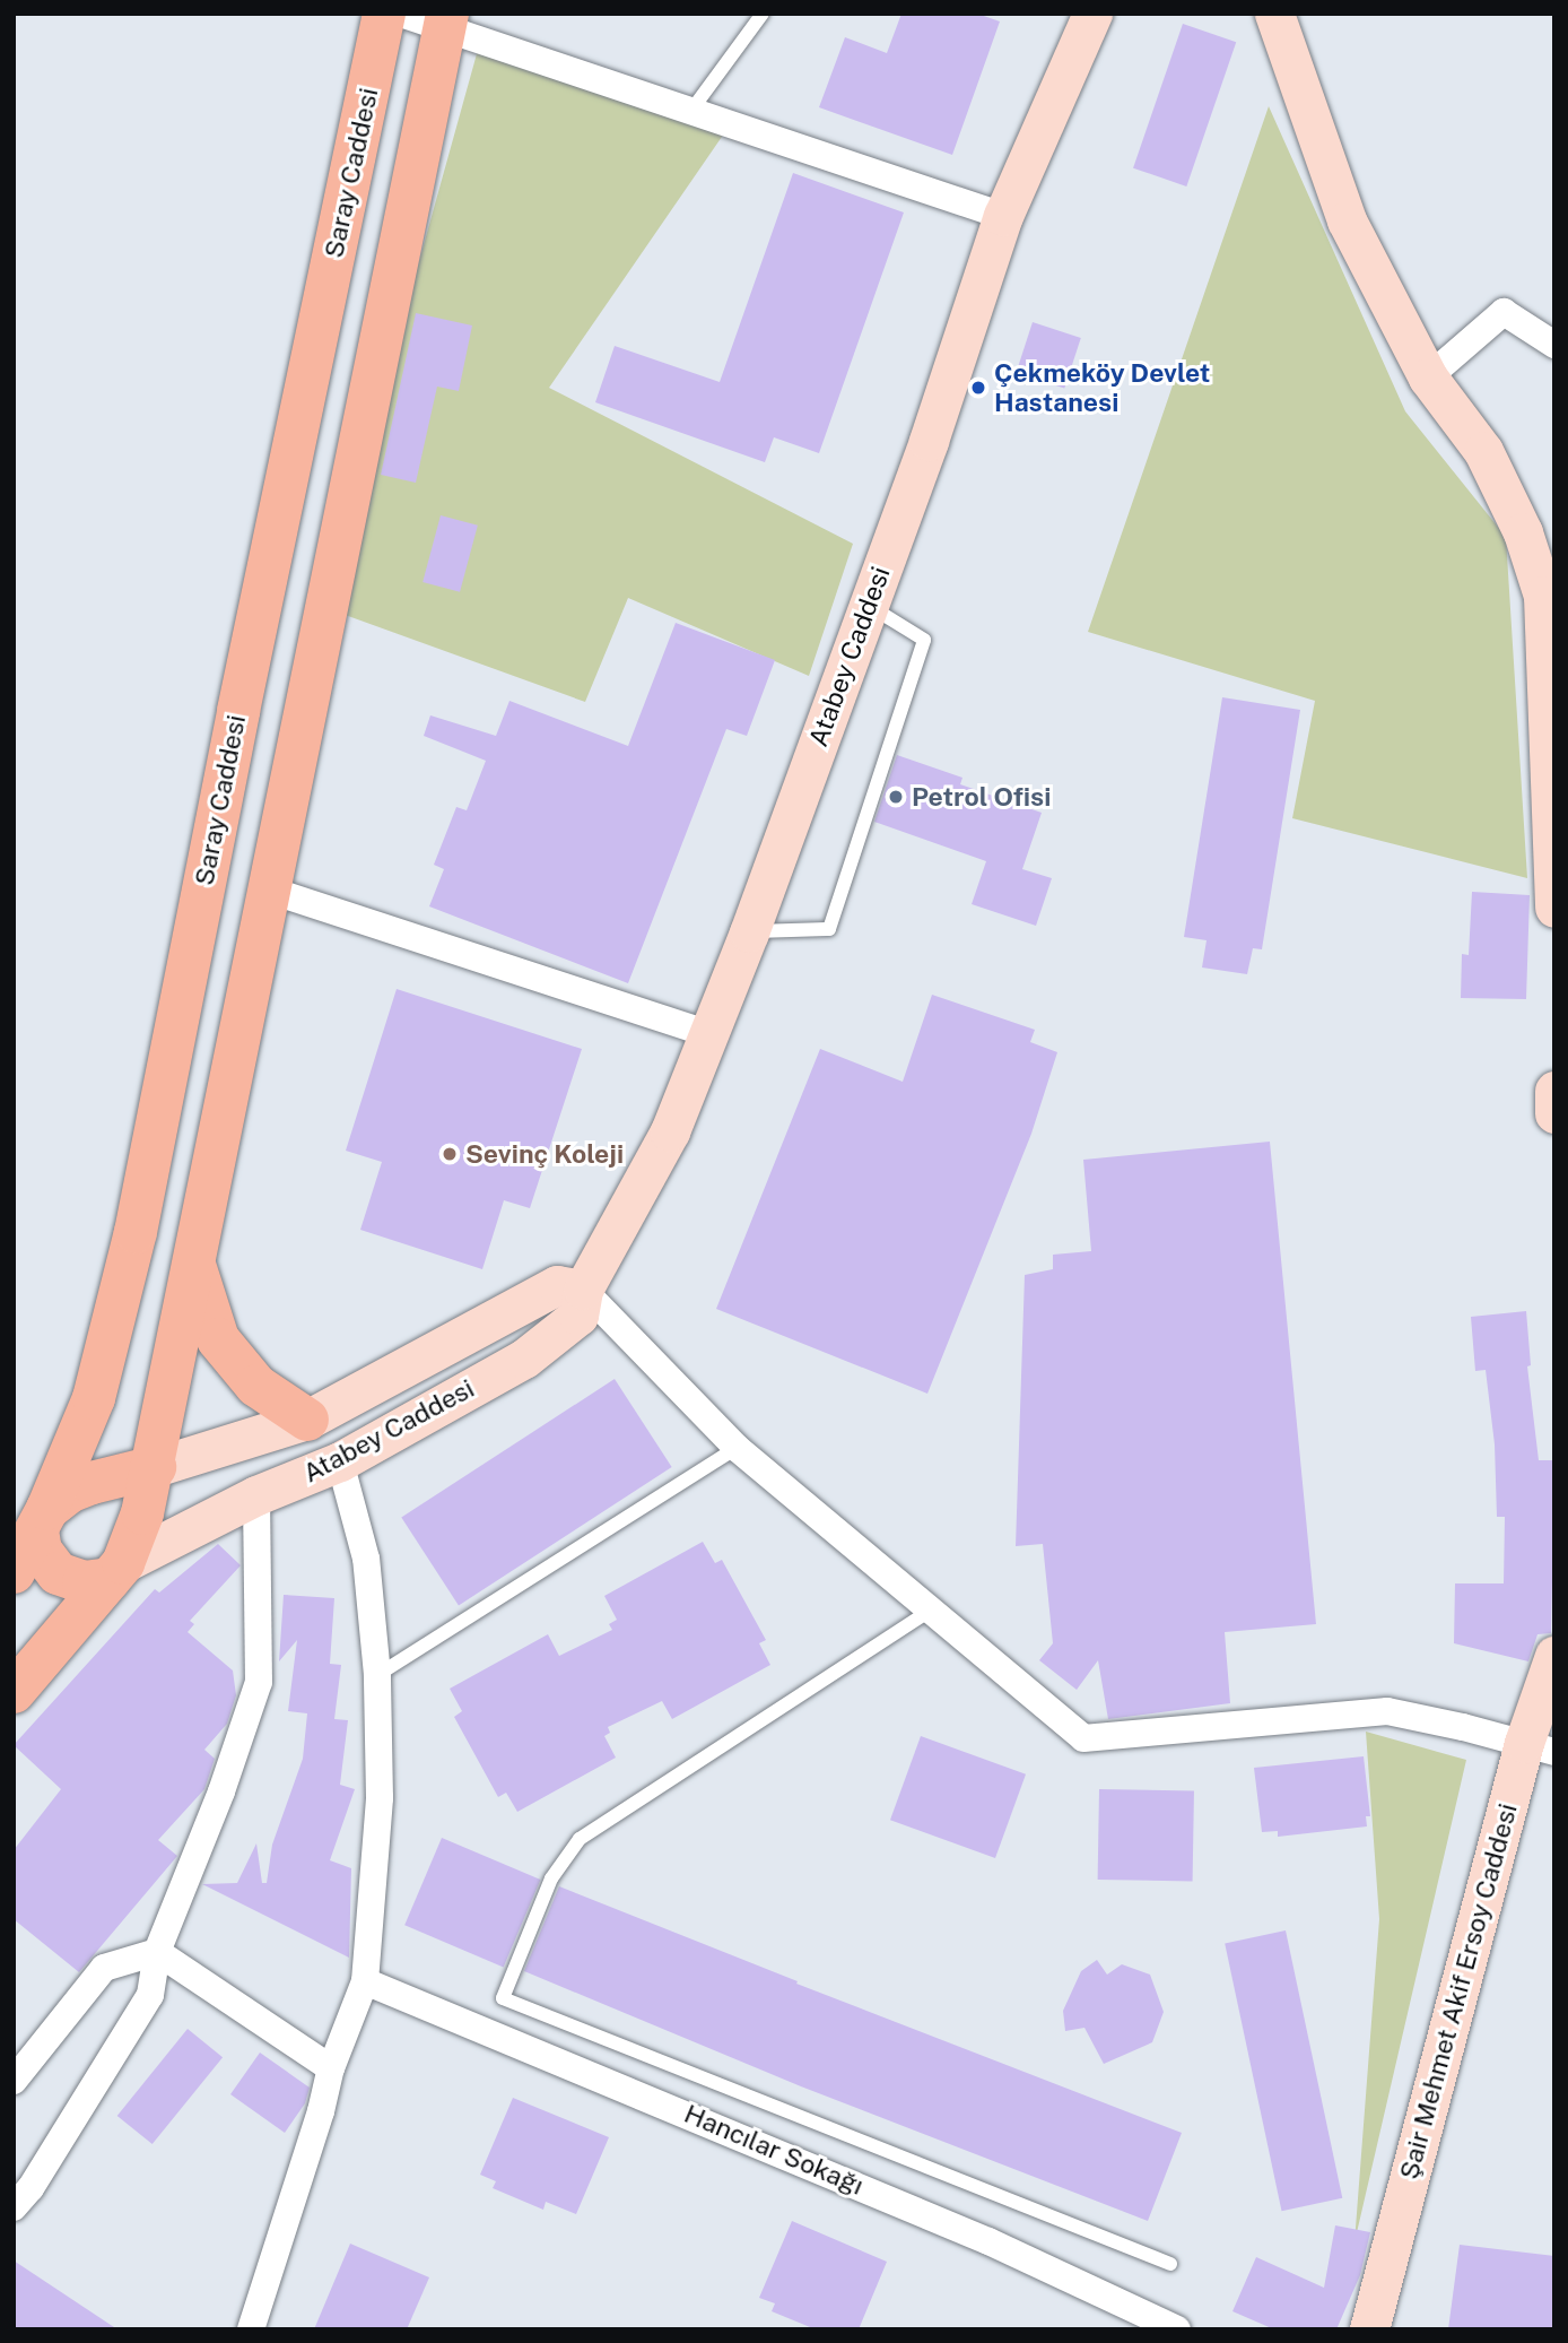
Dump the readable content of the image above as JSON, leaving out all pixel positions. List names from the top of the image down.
{
  "streets": {
    "main road": ["Saray Caddesi", "Atabey Caddesi", "Şair Mehmet Akif Ersoy Caddesi"],
    "street": ["Hancılar Sokağı"]
  },
  "crossings": [
    ["Saray Caddesi", "Atabey Caddesi"]
  ],
  "places": ["Çekmeköy Devlet Hastanesi", "Petrol Ofisi", "Sevinç Koleji"]
}
